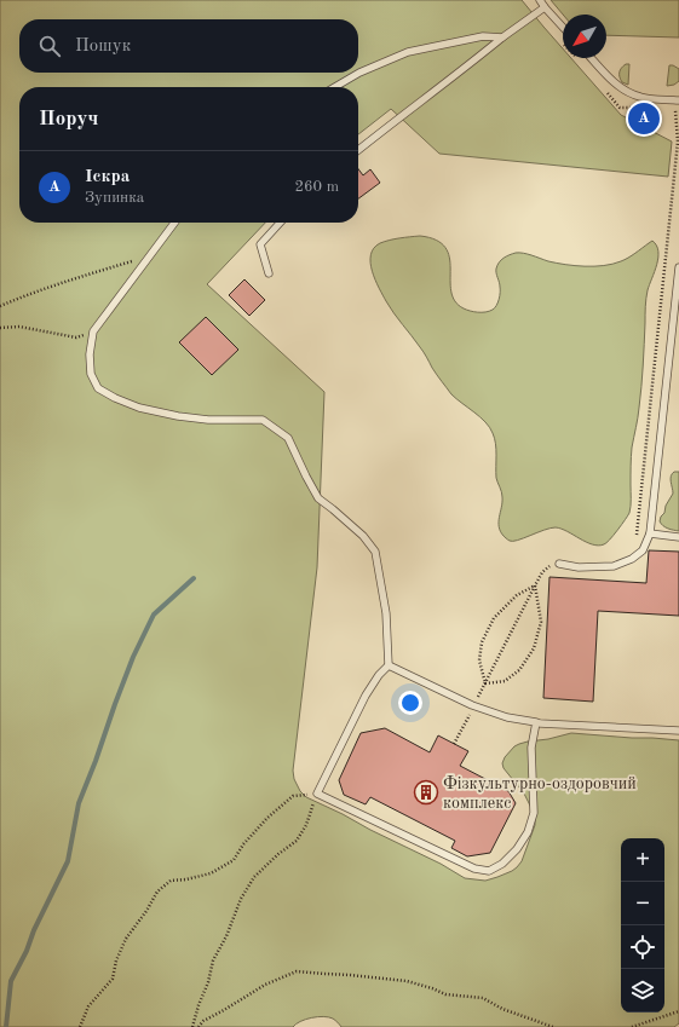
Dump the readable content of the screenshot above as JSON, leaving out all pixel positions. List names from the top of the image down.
{
  "places": {
    "building": ["Фізкультурно-оздоровчий комплекс"]
  },
  "north": "bottom left",
  "page": {
    "search": "Пошук",
    "heading": "Поруч",
    "pins": "A",
    "list": [
      {
        "mark": "A",
        "name": "Іскра",
        "note": "Зупинка",
        "value": "260 m"
      }
    ],
    "map_buttons": ["+", "−"]
  }
}
